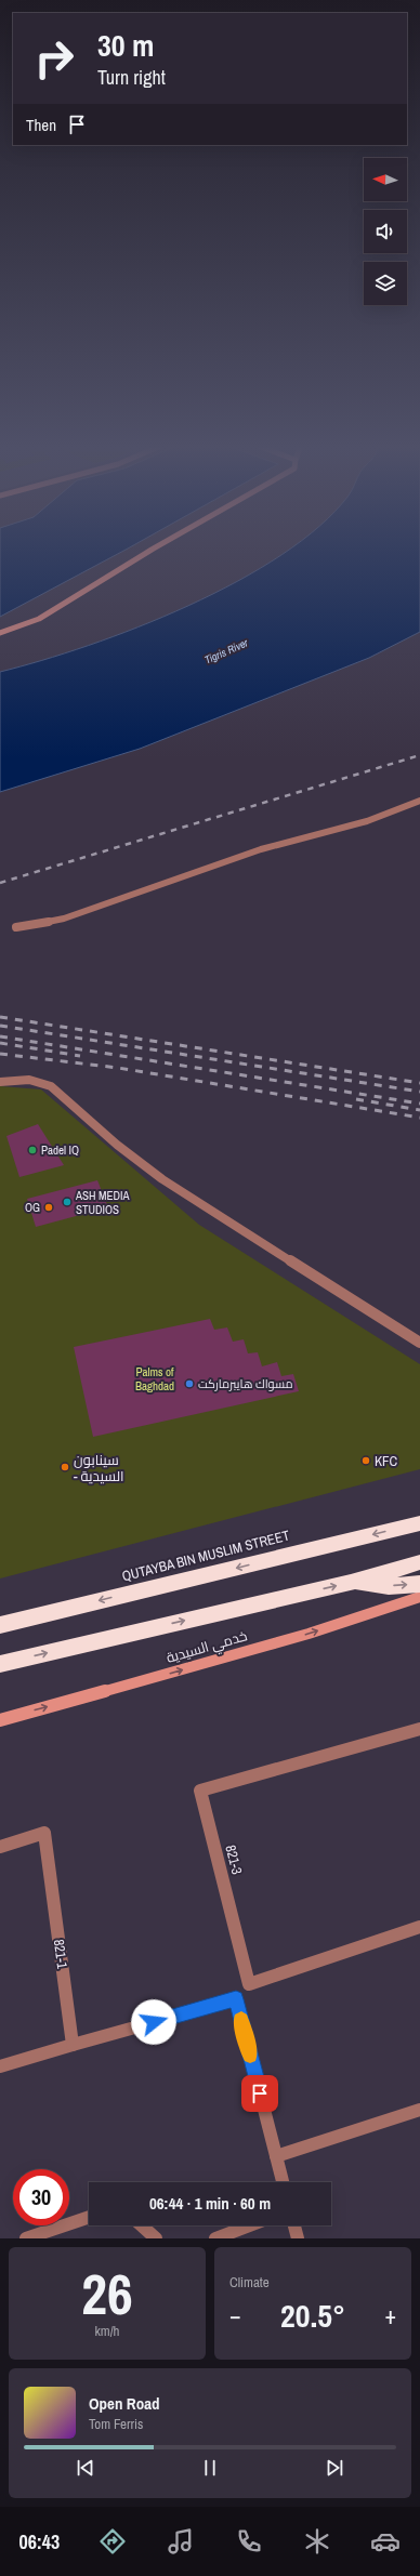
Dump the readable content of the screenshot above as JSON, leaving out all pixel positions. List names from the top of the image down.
{
  "streets": {
    "highway": ["QUTAYBA BIN MUSLIM STREET"],
    "street": ["خدمي السيدية", "821-3", "821-1"]
  },
  "one_way": ["خدمي السيدية"],
  "water": ["Tigris River"],
  "parks": ["Palms of Baghdad"],
  "places": [
    "Padel IQ",
    "ASH MEDIA STUDIOS",
    "OG",
    "مسواك هايبرماركت",
    "KFC",
    "سينابون - السيدية"
  ],
  "north": "left",
  "page": {
    "turn": ["30 m", "Turn right"],
    "then": "Then",
    "limit": "30",
    "trip": "06:44 · 1 min · 60 m",
    "tile": [
      ["26", "km/h"],
      "Climate"
    ],
    "heat": ["−", "20.5°", "+"],
    "song": ["Open Road", "Tom Ferris"],
    "tabs": "06:43"
  }
}
